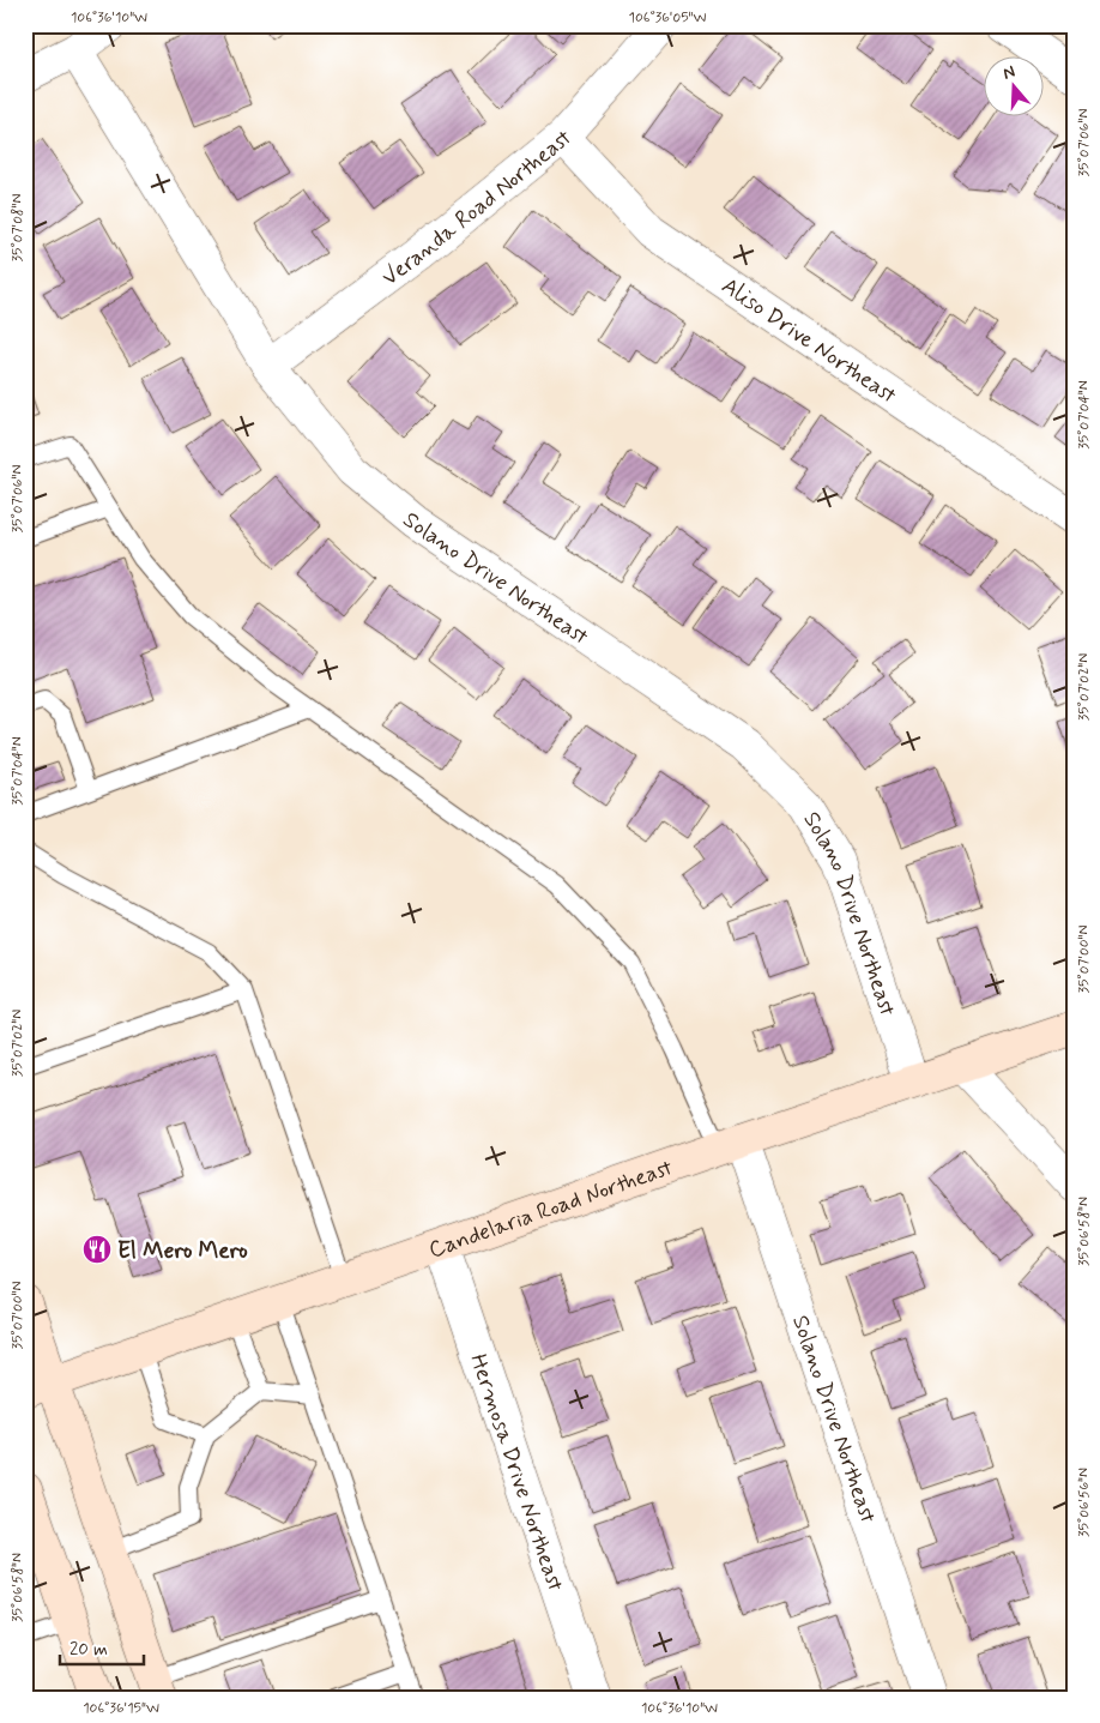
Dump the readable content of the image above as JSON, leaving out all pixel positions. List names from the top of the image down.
{
  "streets": {
    "main road": ["Candelaria Road Northeast"],
    "street": [
      "Veranda Road Northeast",
      "Aliso Drive Northeast",
      "Solano Drive Northeast",
      "Hermosa Drive Northeast"
    ]
  },
  "crossings": [
    ["Veranda Road Northeast", "Aliso Drive Northeast"],
    ["Veranda Road Northeast", "Solano Drive Northeast"],
    ["Solano Drive Northeast", "Candelaria Road Northeast"],
    ["Candelaria Road Northeast", "Hermosa Drive Northeast"]
  ],
  "places": {
    "restaurant": ["El Mero Mero"]
  },
  "scale_bar": "20 m",
  "north": "top",
  "coordinates": [
    "106°36'10\"W",
    "106°36'05\"W",
    "35°07'06\"N",
    "35°07'08\"N",
    "35°07'04\"N",
    "35°07'02\"N",
    "35°07'00\"N",
    "35°06'58\"N",
    "35°06'56\"N",
    "106°36'15\"W"
  ]
}
